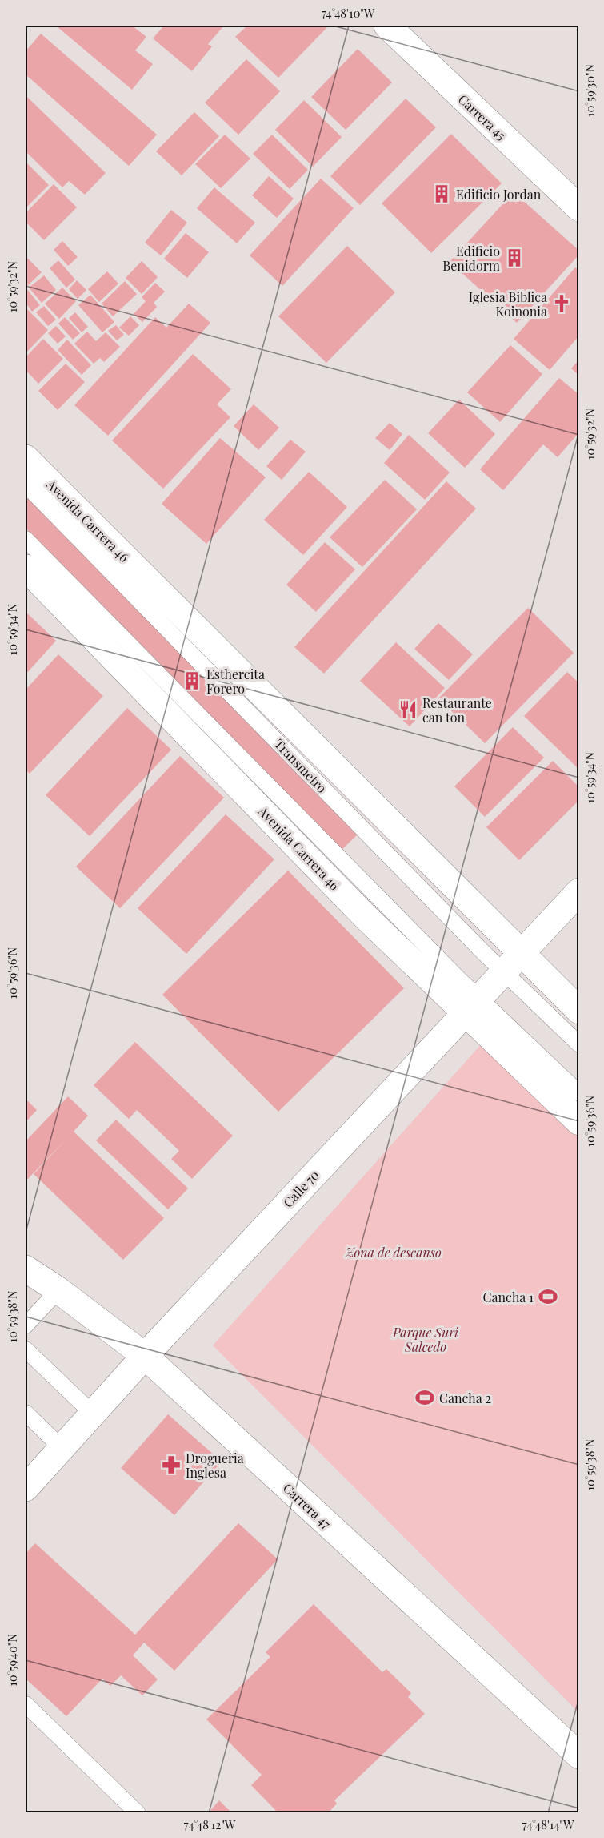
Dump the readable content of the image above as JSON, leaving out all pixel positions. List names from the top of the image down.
{
  "streets": {
    "street": [
      "Carrera 45",
      "Avenida Carrera 46",
      "Calle 70",
      "Carrera 47"
    ],
    "lane": ["Transmetro"]
  },
  "crossings": [
    ["Avenida Carrera 46", "Calle 70"],
    ["Transmetro", "Calle 70"],
    ["Calle 70", "Carrera 47"]
  ],
  "parks": ["Zona de descanso", "Parque Suri Salcedo"],
  "places": {
    "building": ["Edificio Jordan", "Edificio Benidorm", "Esthercita Forero"],
    "church": ["Iglesia Biblica Koinonia"],
    "restaurant": ["Restaurante can ton"],
    "sports": ["Cancha 1", "Cancha 2"],
    "pharmacy": ["Drogueria Inglesa"]
  },
  "coordinates": [
    "74°48'10\"W",
    "10°59'30\"N",
    "10°59'32\"N",
    "10°59'34\"N",
    "10°59'36\"N",
    "10°59'38\"N",
    "10°59'40\"N",
    "74°48'12\"W",
    "74°48'14\"W"
  ]
}
